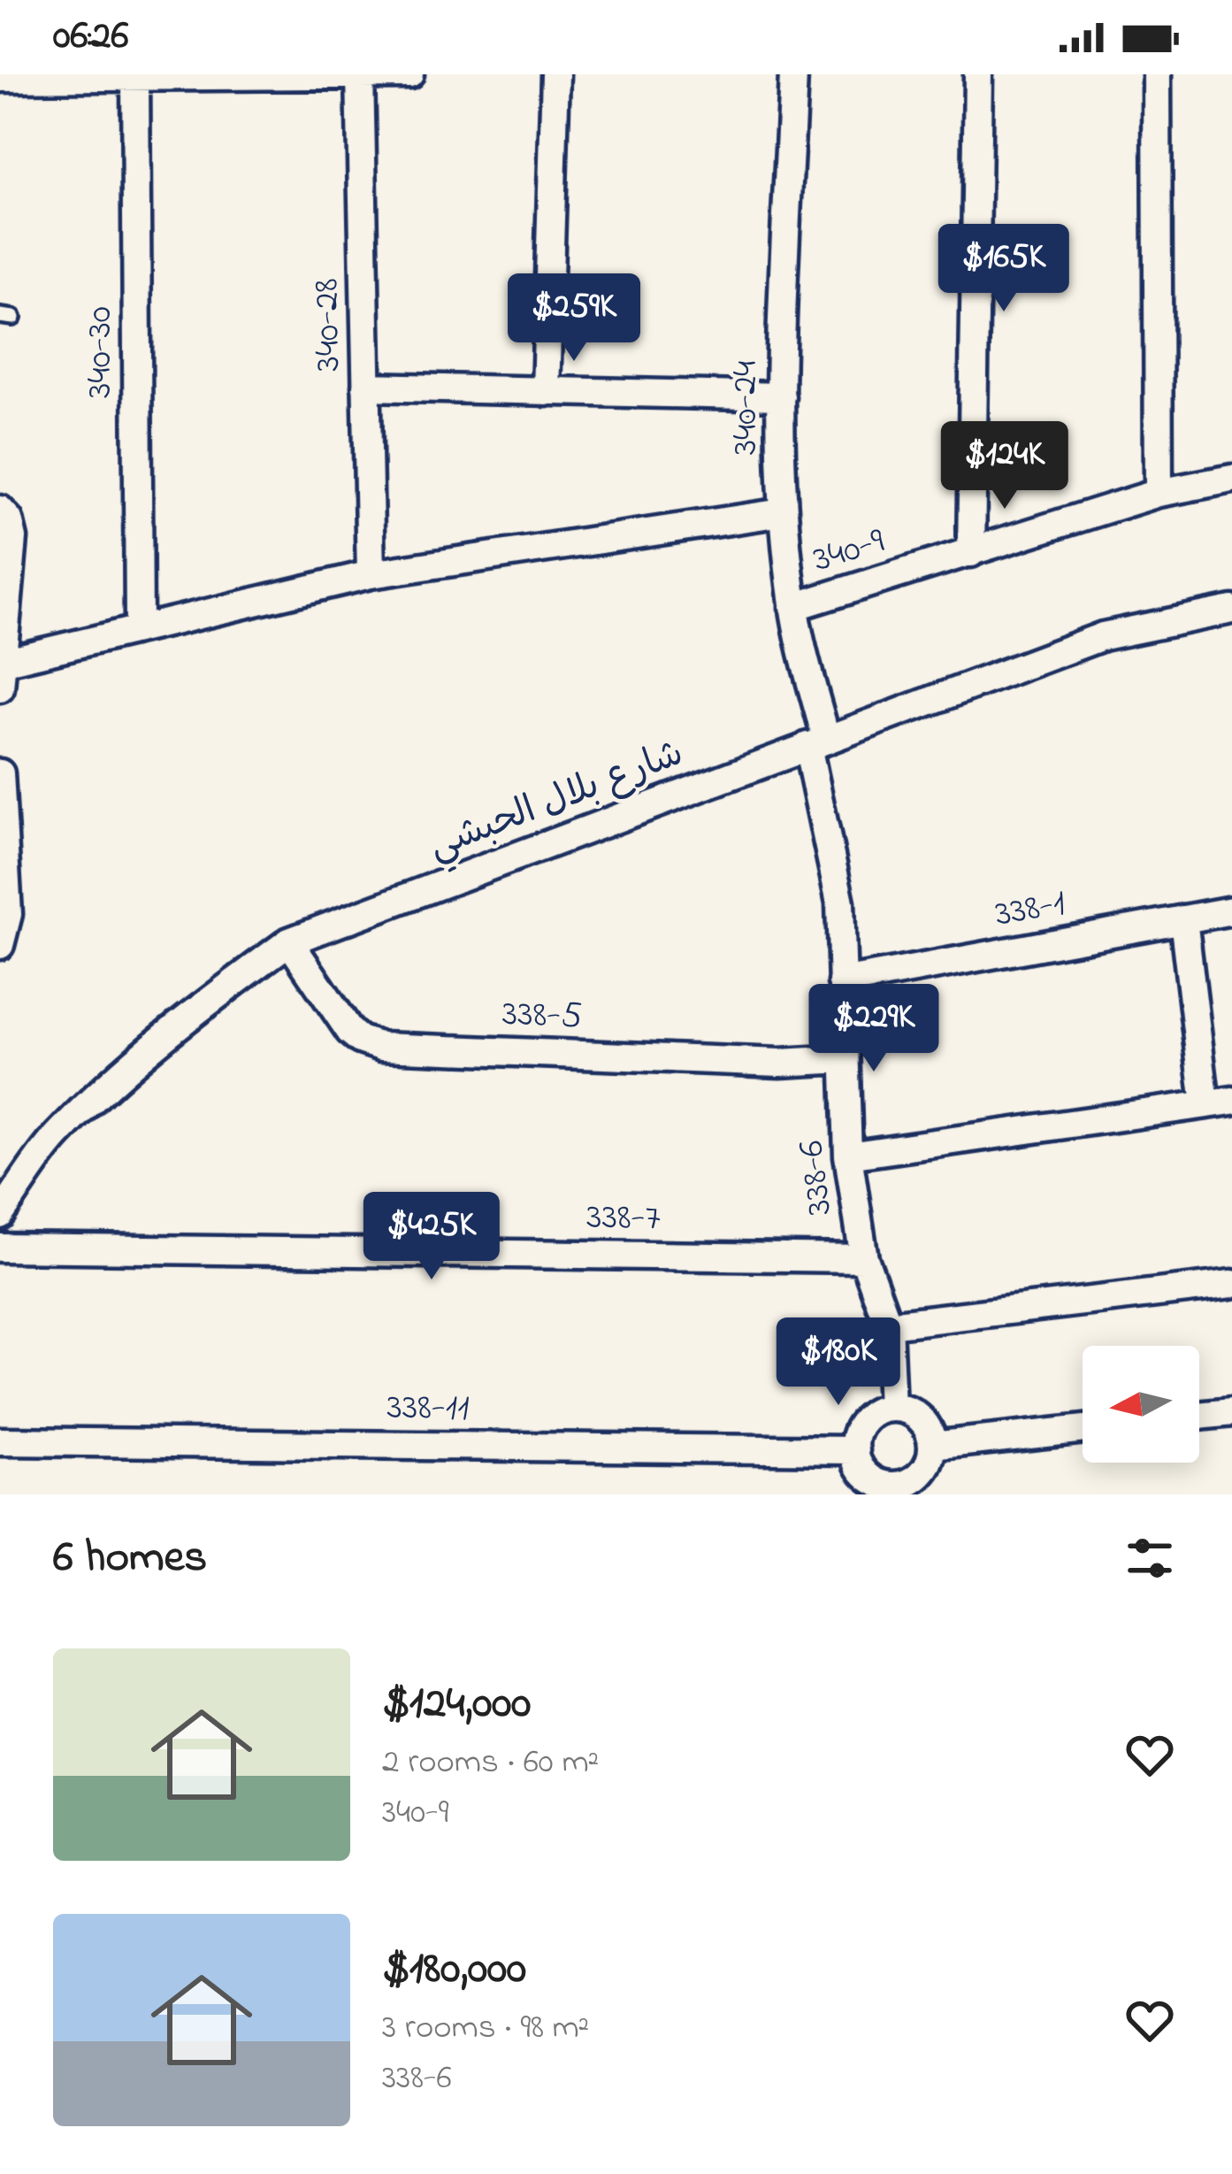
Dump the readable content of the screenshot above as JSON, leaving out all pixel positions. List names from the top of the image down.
{
  "streets": {
    "street": [
      "340-28",
      "340-30",
      "340-24",
      "340-9",
      "شارع بلال الحبشي",
      "338-1",
      "338-5",
      "338-6",
      "338-7",
      "338-11"
    ]
  },
  "crossings": [
    ["340-24", "340-9"],
    ["340-24", "شارع بلال الحبشي"],
    ["340-24", "338-6"],
    ["شارع بلال الحبشي", "338-5"],
    ["شارع بلال الحبشي", "338-6"],
    ["338-1", "338-6"],
    ["338-5", "338-6"],
    ["338-6", "338-7"],
    ["338-6", "338-11"]
  ],
  "north": "left",
  "page": {
    "status": "06:26",
    "price": [
      "$165K",
      "$259K",
      "$124K",
      "$229K",
      "$425K",
      "$180K"
    ],
    "heading": "6 homes",
    "list": [
      {
        "name": "$124,000",
        "note": "2 rooms · 60 m² · 340-9"
      },
      {
        "name": "$180,000",
        "note": "3 rooms · 98 m² · 338-6"
      }
    ]
  }
}
